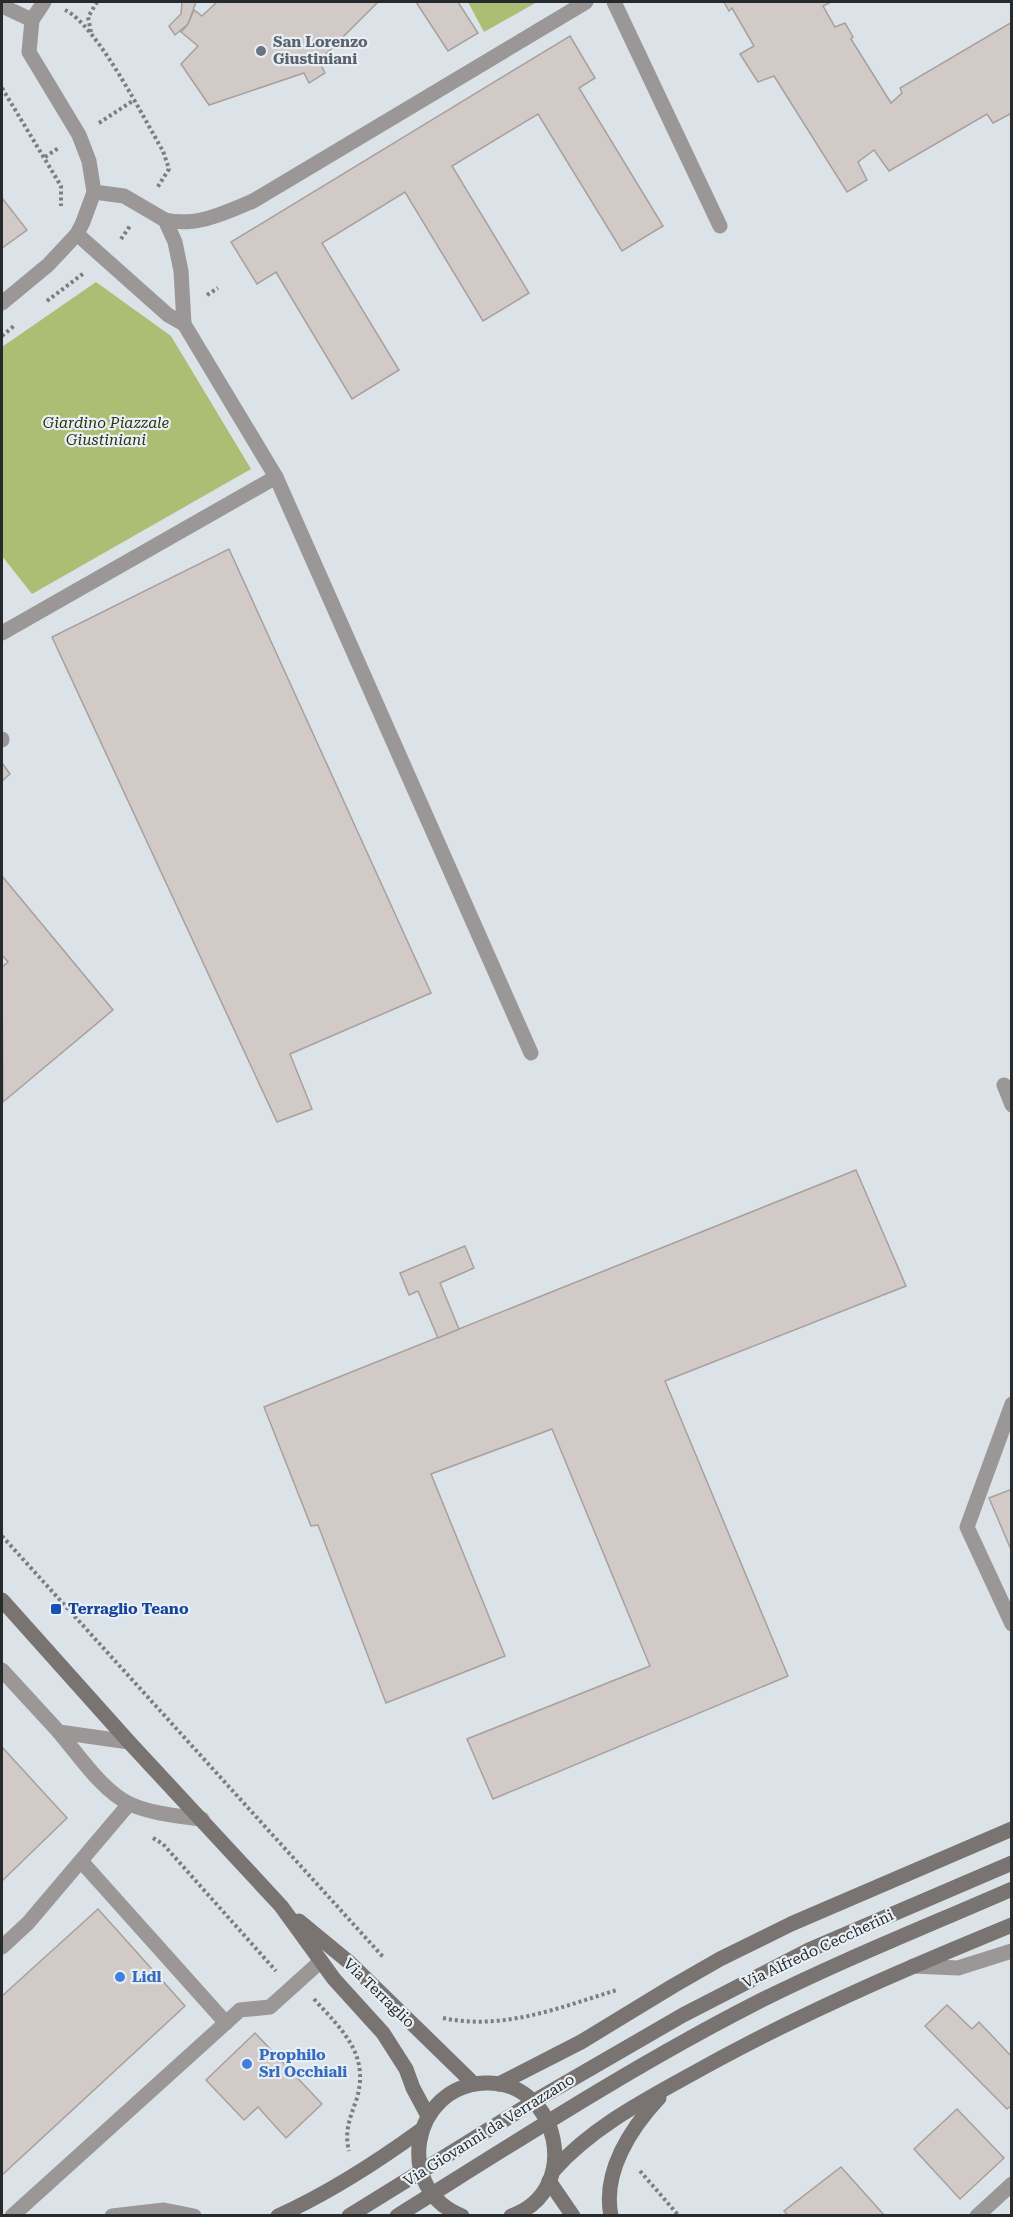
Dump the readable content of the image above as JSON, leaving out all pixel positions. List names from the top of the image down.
{
  "streets": {
    "main road": ["Via Alfredo Ceccherini", "Via Terraglio", "Via Giovanni da Verrazzano"]
  },
  "crossings": [
    ["Via Alfredo Ceccherini", "Via Giovanni da Verrazzano"]
  ],
  "parks": ["Giardino Piazzale Giustiniani"],
  "places": {
    "other": ["San Lorenzo Giustiniani", "Lidl", "Prophilo Srl Occhiali"],
    "transit": ["Terraglio Teano"]
  }
}
